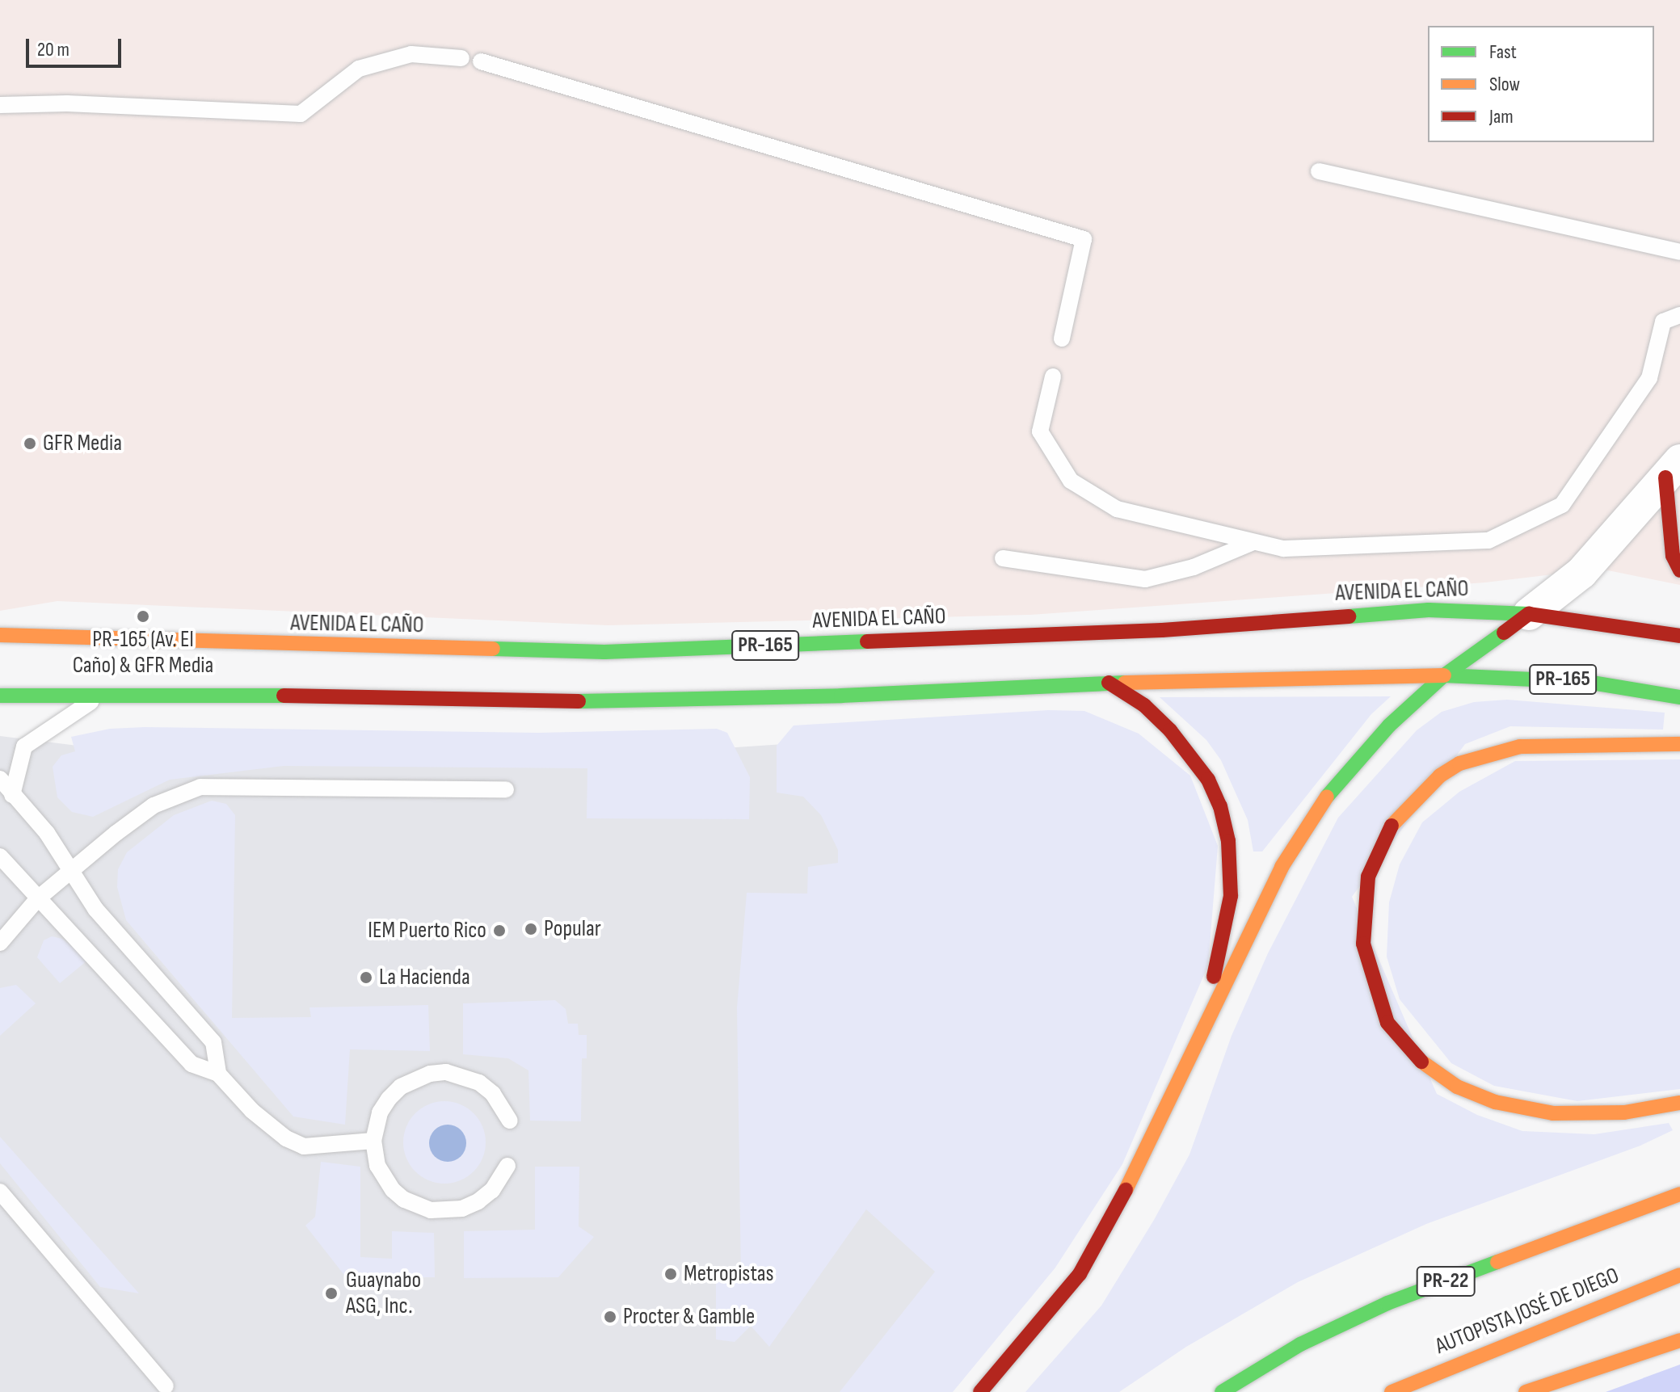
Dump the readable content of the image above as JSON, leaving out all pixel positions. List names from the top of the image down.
{
  "streets": {
    "main road": [
      "AVENIDA EL CAÑO",
      "PR-165",
      "PR-22",
      "AUTOPISTA JOSÉ DE DIEGO"
    ]
  },
  "places": [
    "GFR Media",
    "PR-165 (Av. El Caño) & GFR Media",
    "Popular",
    "IEM Puerto Rico",
    "La Hacienda",
    "Metropistas",
    "Guaynabo ASG, Inc.",
    "Procter & Gamble"
  ],
  "legend": ["Fast", "Slow", "Jam"],
  "scale_bar": "20 m"
}
